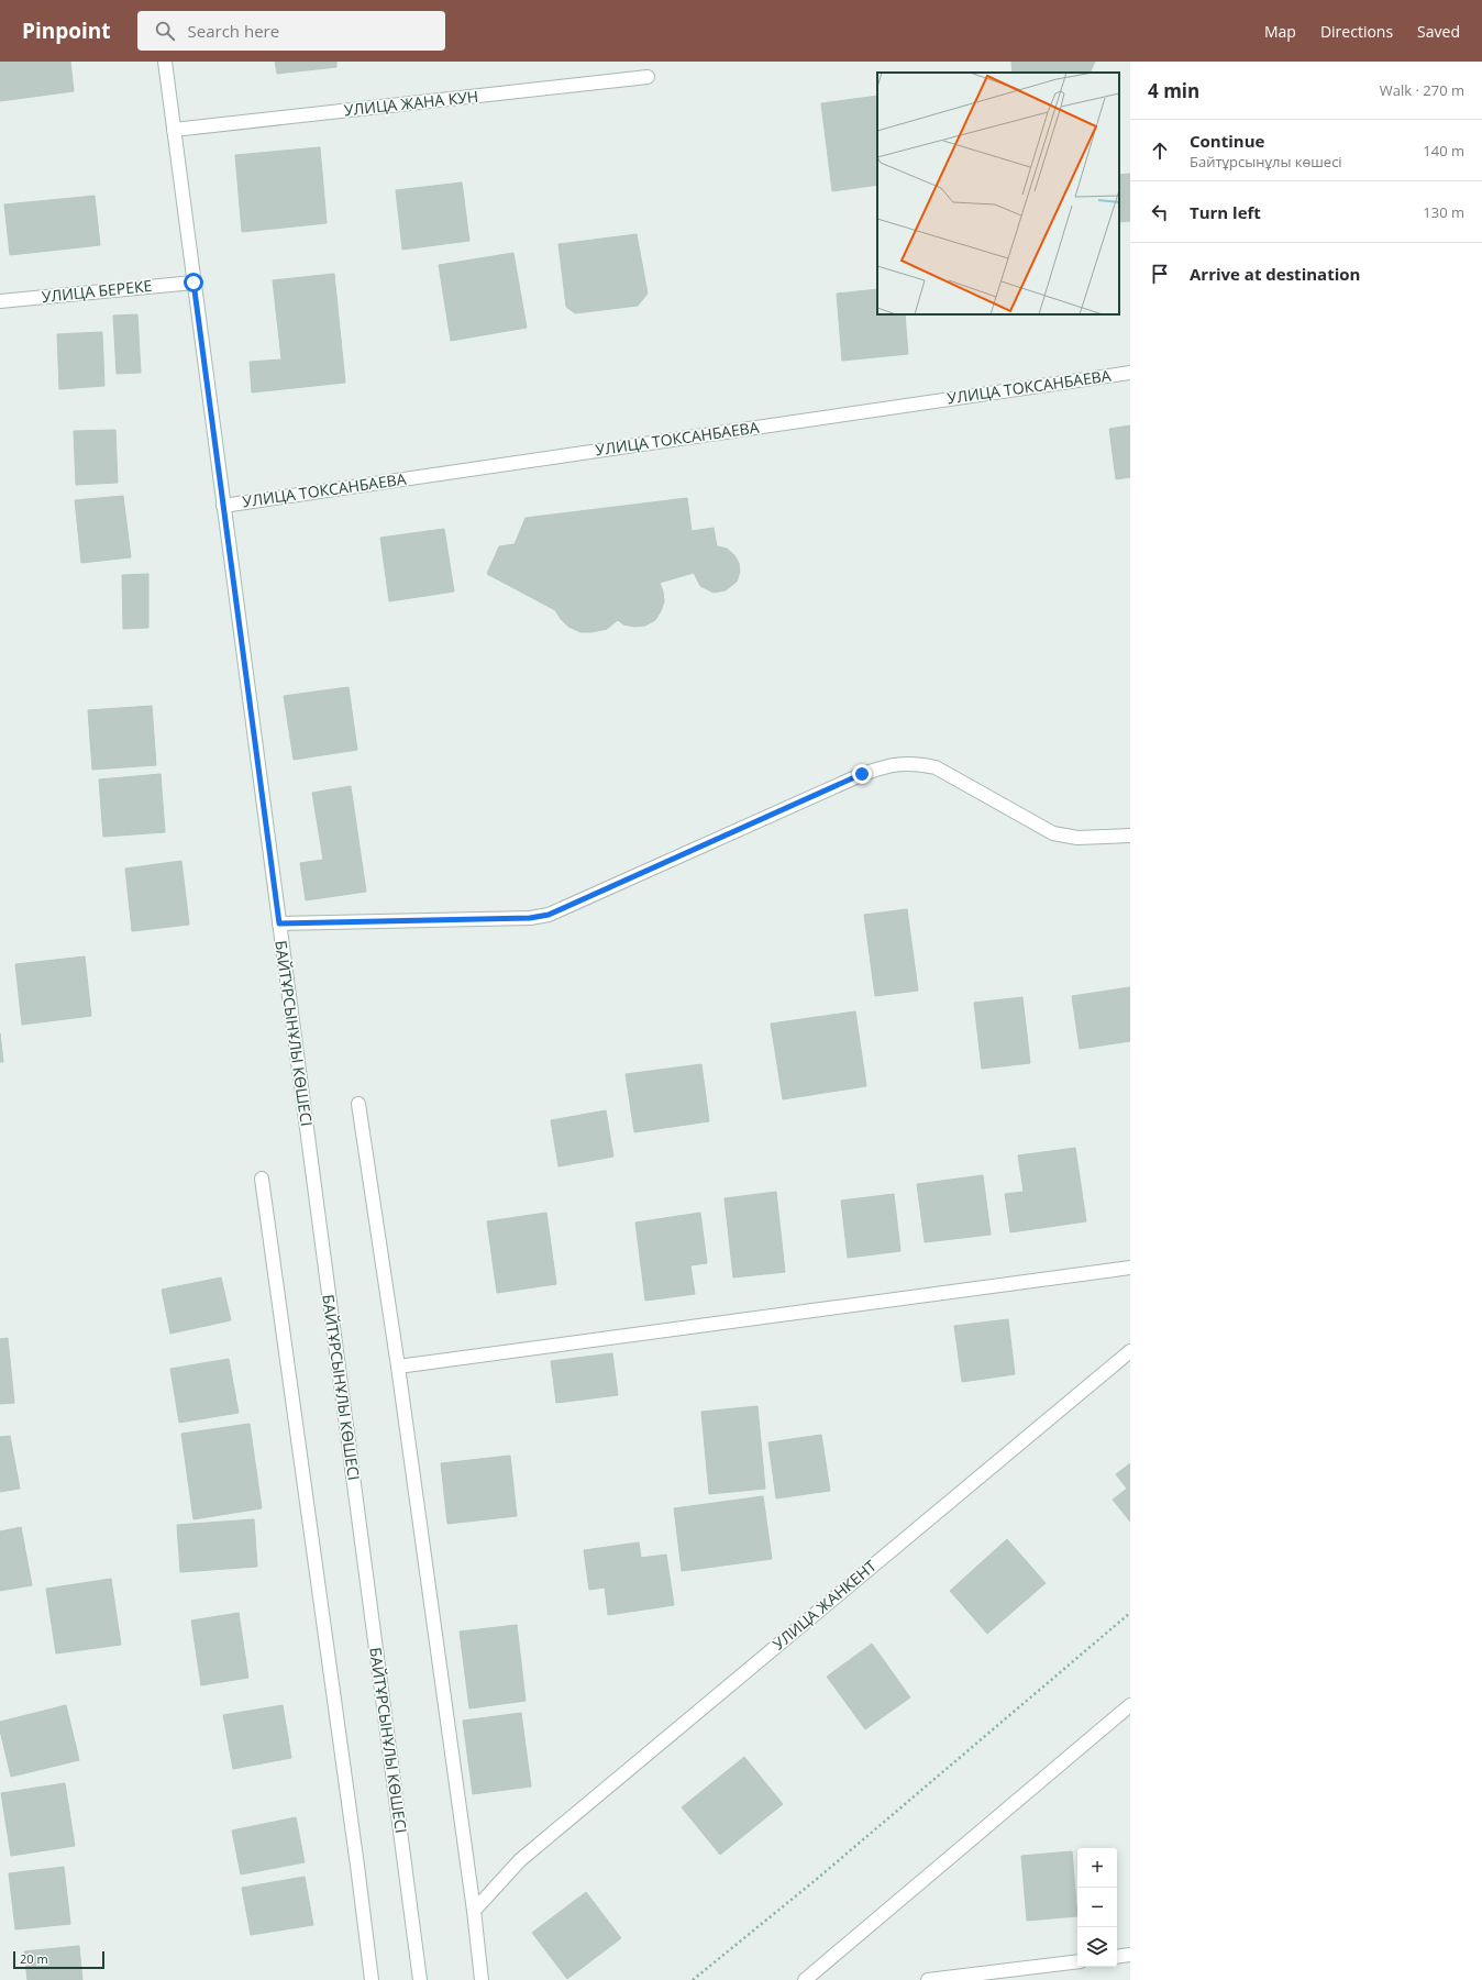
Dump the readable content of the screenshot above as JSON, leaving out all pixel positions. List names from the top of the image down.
{
  "streets": {
    "street": [
      "УЛИЦА ЖАНА КУН",
      "УЛИЦА БЕРЕКЕ",
      "УЛИЦА ТОКСАНБАЕВА",
      "БАЙТҰРСЫНҰЛЫ КӨШЕСІ",
      "УЛИЦА ЖАНКЕНТ"
    ]
  },
  "crossings": [
    ["УЛИЦА ЖАНА КУН", "БАЙТҰРСЫНҰЛЫ КӨШЕСІ"],
    ["УЛИЦА БЕРЕКЕ", "БАЙТҰРСЫНҰЛЫ КӨШЕСІ"],
    ["УЛИЦА ТОКСАНБАЕВА", "БАЙТҰРСЫНҰЛЫ КӨШЕСІ"]
  ],
  "scale_bar": "20 m",
  "page": {
    "header": "Pinpoint",
    "search": "Search here",
    "nav": ["Map", "Directions", "Saved"],
    "heading": ["4 min", "Walk · 270 m"],
    "list": [
      ["Continue", "Байтұрсынұлы көшесі", "140 m"],
      ["Turn left", "130 m"],
      "Arrive at destination"
    ],
    "map_buttons": ["+", "−"],
    "scale": "20 m"
  }
}
